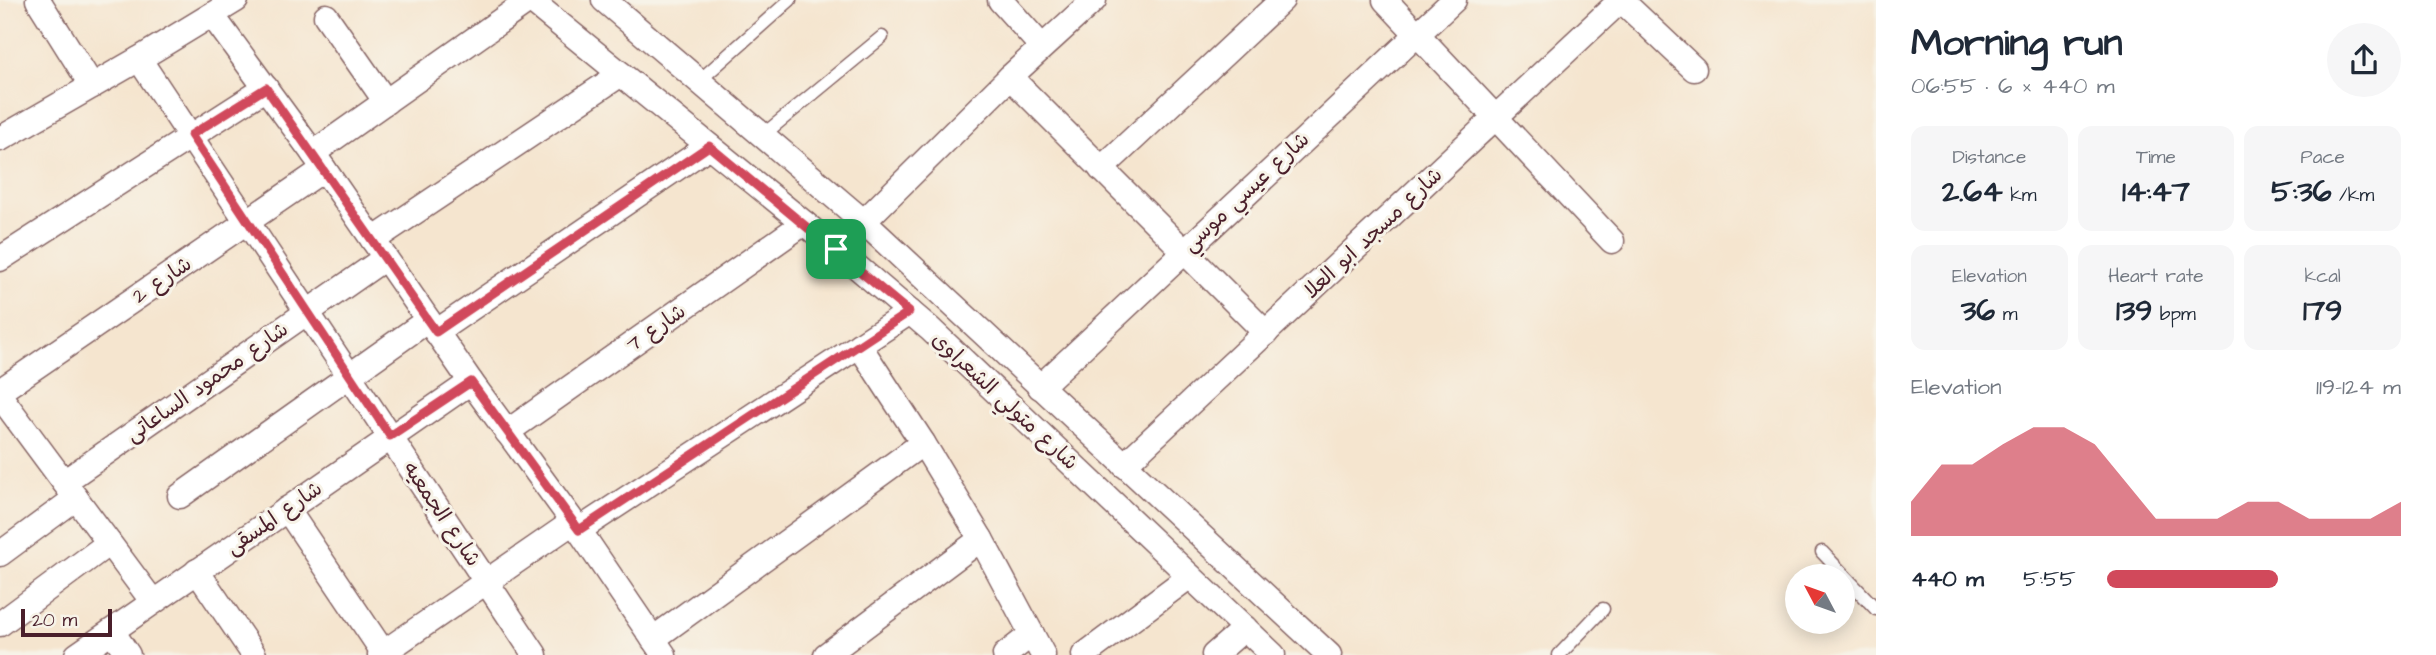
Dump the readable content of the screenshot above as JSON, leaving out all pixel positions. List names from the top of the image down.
{
  "streets": {
    "street": [
      "شارع عيسي موسي",
      "شارع مسجد ابو العلا",
      "شارع 2",
      "شارع 7",
      "شارع محمود الساعاتى",
      "شارع متولي الشعراوى",
      "شارع الجمعيه",
      "شارع المسقى"
    ]
  },
  "crossings": [
    ["شارع عيسي موسي", "شارع متولي الشعراوى"],
    ["شارع مسجد ابو العلا", "شارع متولي الشعراوى"],
    ["شارع 2", "شارع متولي الشعراوى"],
    ["شارع 2", "شارع الجمعيه"],
    ["شارع 7", "شارع متولي الشعراوى"],
    ["شارع محمود الساعاتى", "شارع متولي الشعراوى"],
    ["شارع محمود الساعاتى", "شارع الجمعيه"],
    ["شارع الجمعيه", "شارع المسقى"]
  ],
  "scale_bar": "20 m",
  "north": "top left",
  "page": {
    "heading": ["Morning run", "06:55 · 6 × 440 m"],
    "stats": [
      ["Distance", "2.64 km"],
      ["Time", "14:47"],
      ["Pace", "5:36 /km"],
      ["Elevation", "36 m"],
      ["Heart rate", "139 bpm"],
      ["kcal", "179"]
    ],
    "chart": ["Elevation", "119–124 m"],
    "list": [
      {
        "name": "440 m",
        "note": "5:55"
      }
    ],
    "scale": "20 m"
  }
}
